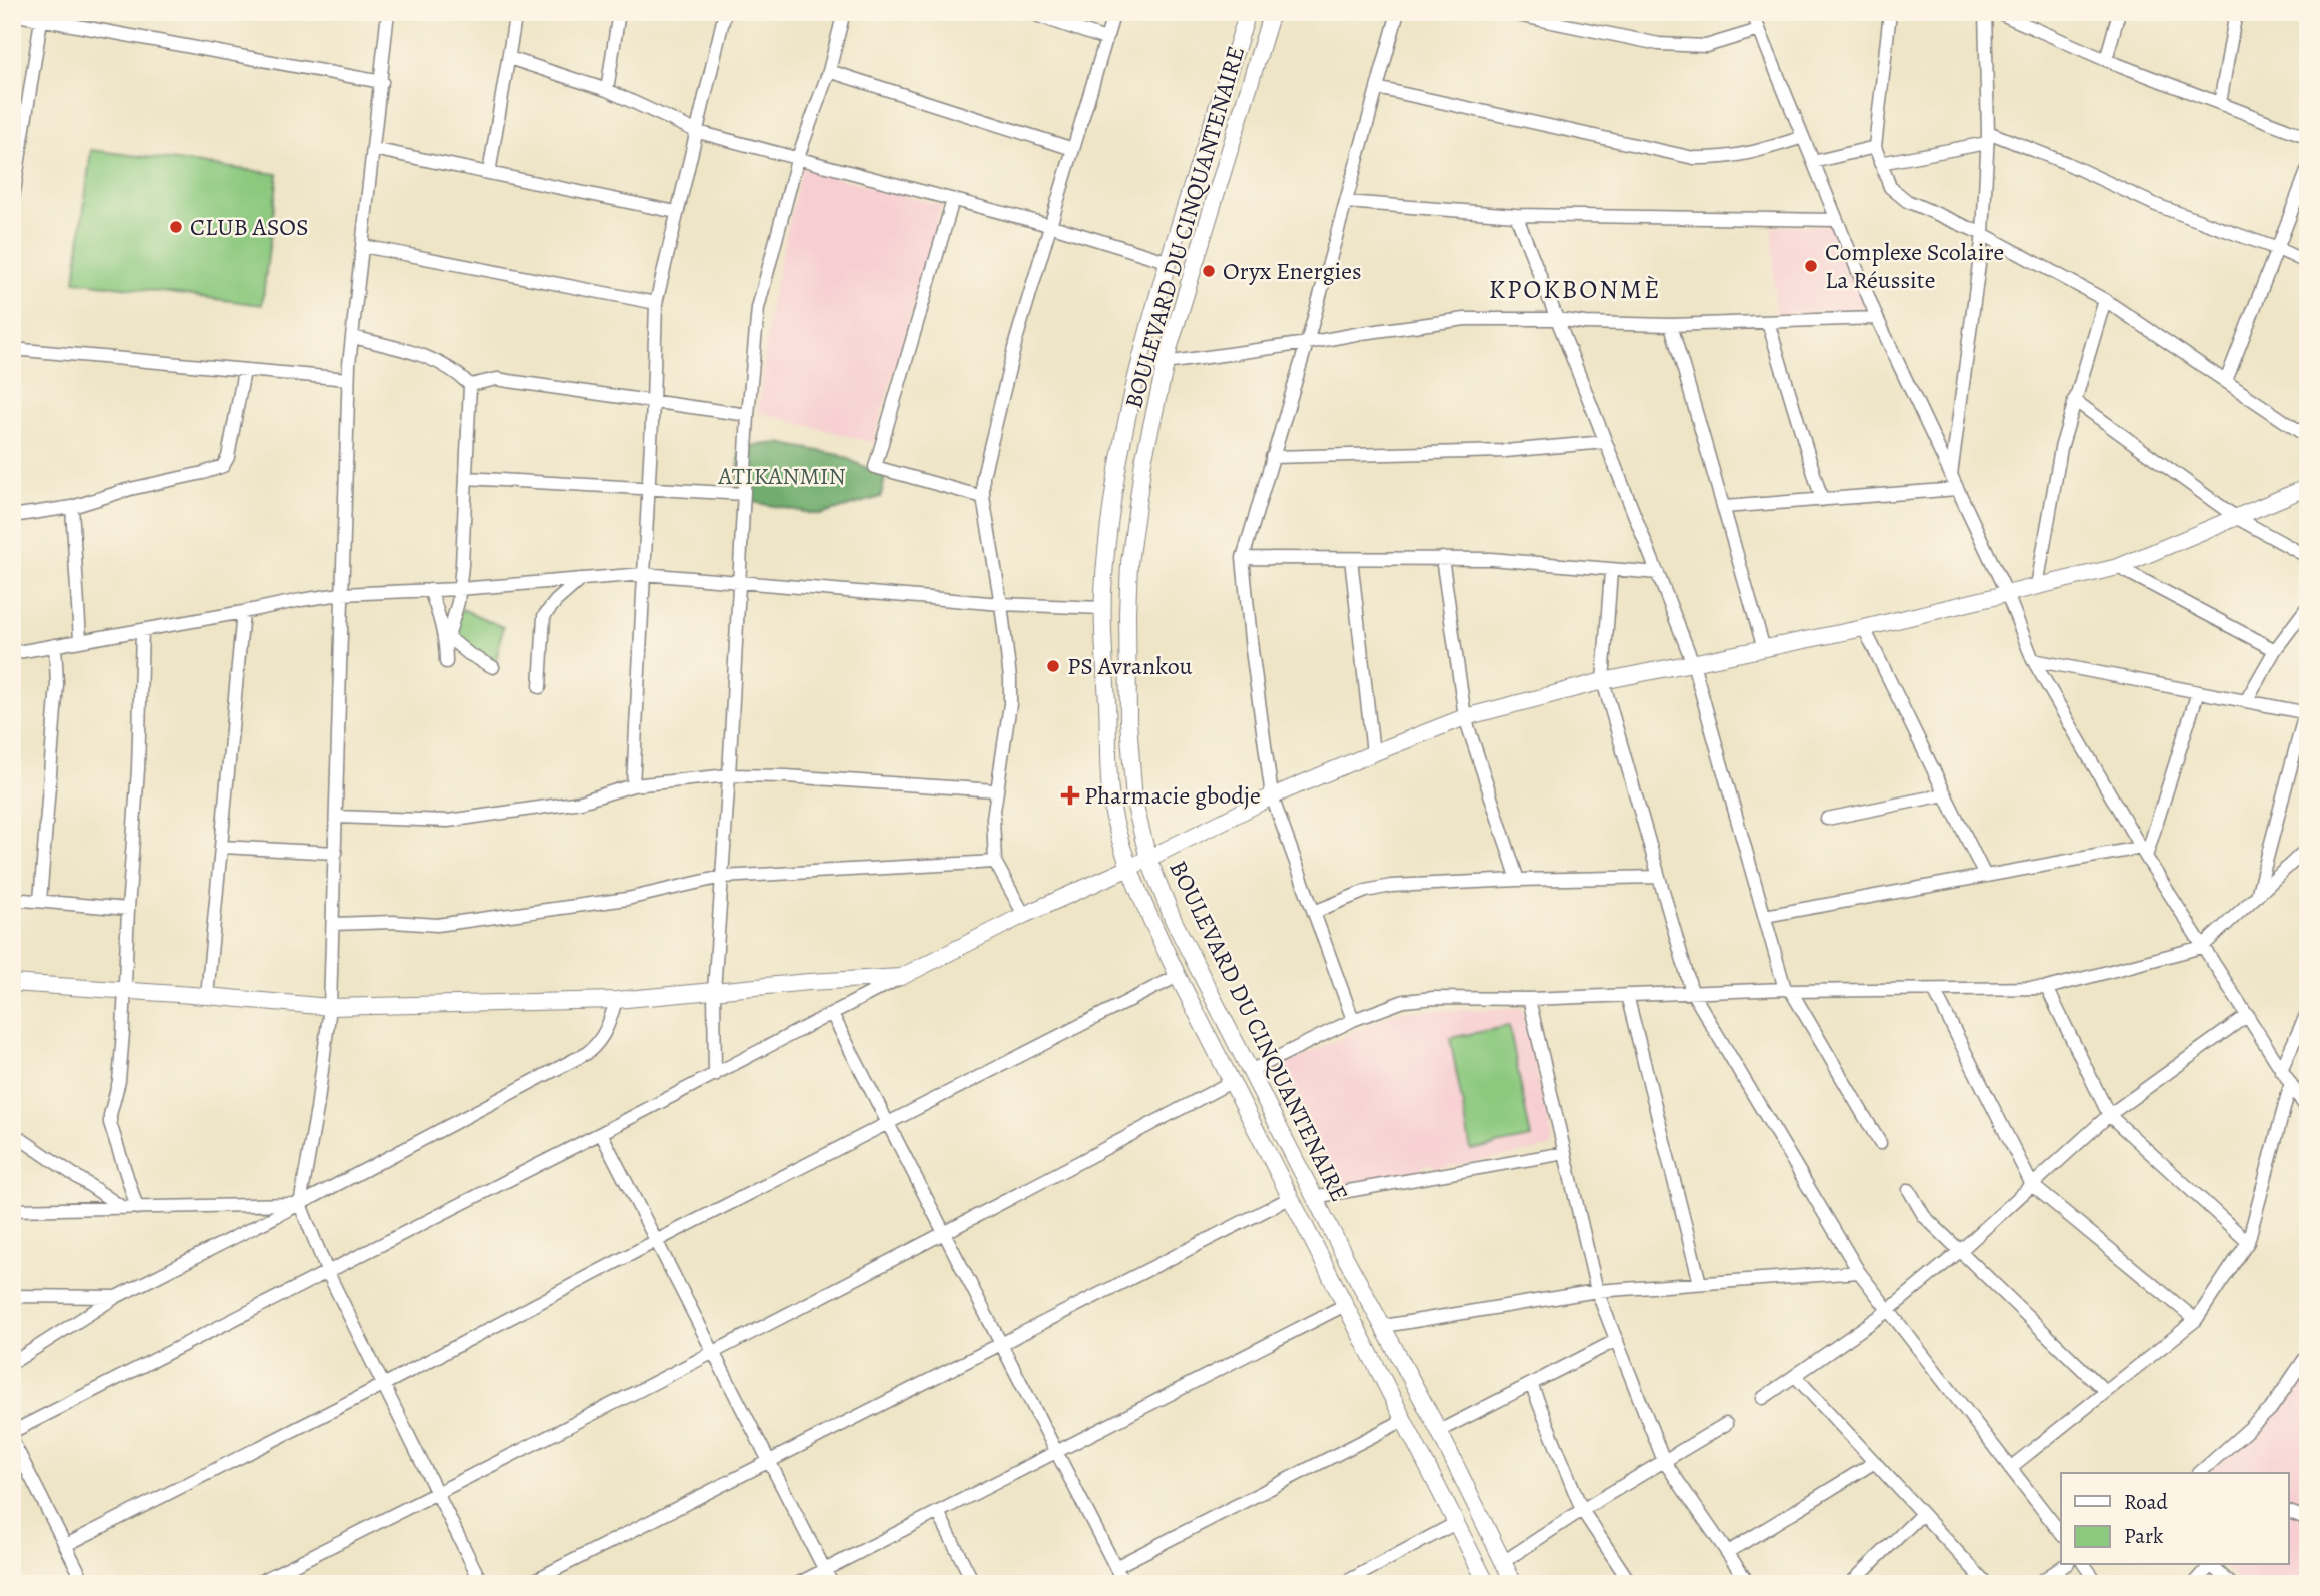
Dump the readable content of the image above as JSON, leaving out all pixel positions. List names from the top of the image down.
{
  "streets": {
    "main road": ["BOULEVARD DU CINQUANTENAIRE"]
  },
  "districts": ["KPOKBONMÈ"],
  "parks": ["ATIKANMIN"],
  "places": {
    "other": [
      "CLUB ASOS",
      "Complexe Scolaire La Réussite",
      "Oryx Energies",
      "PS Avrankou"
    ],
    "health": ["Pharmacie gbodje"]
  },
  "legend": ["Road", "Park"]
}
